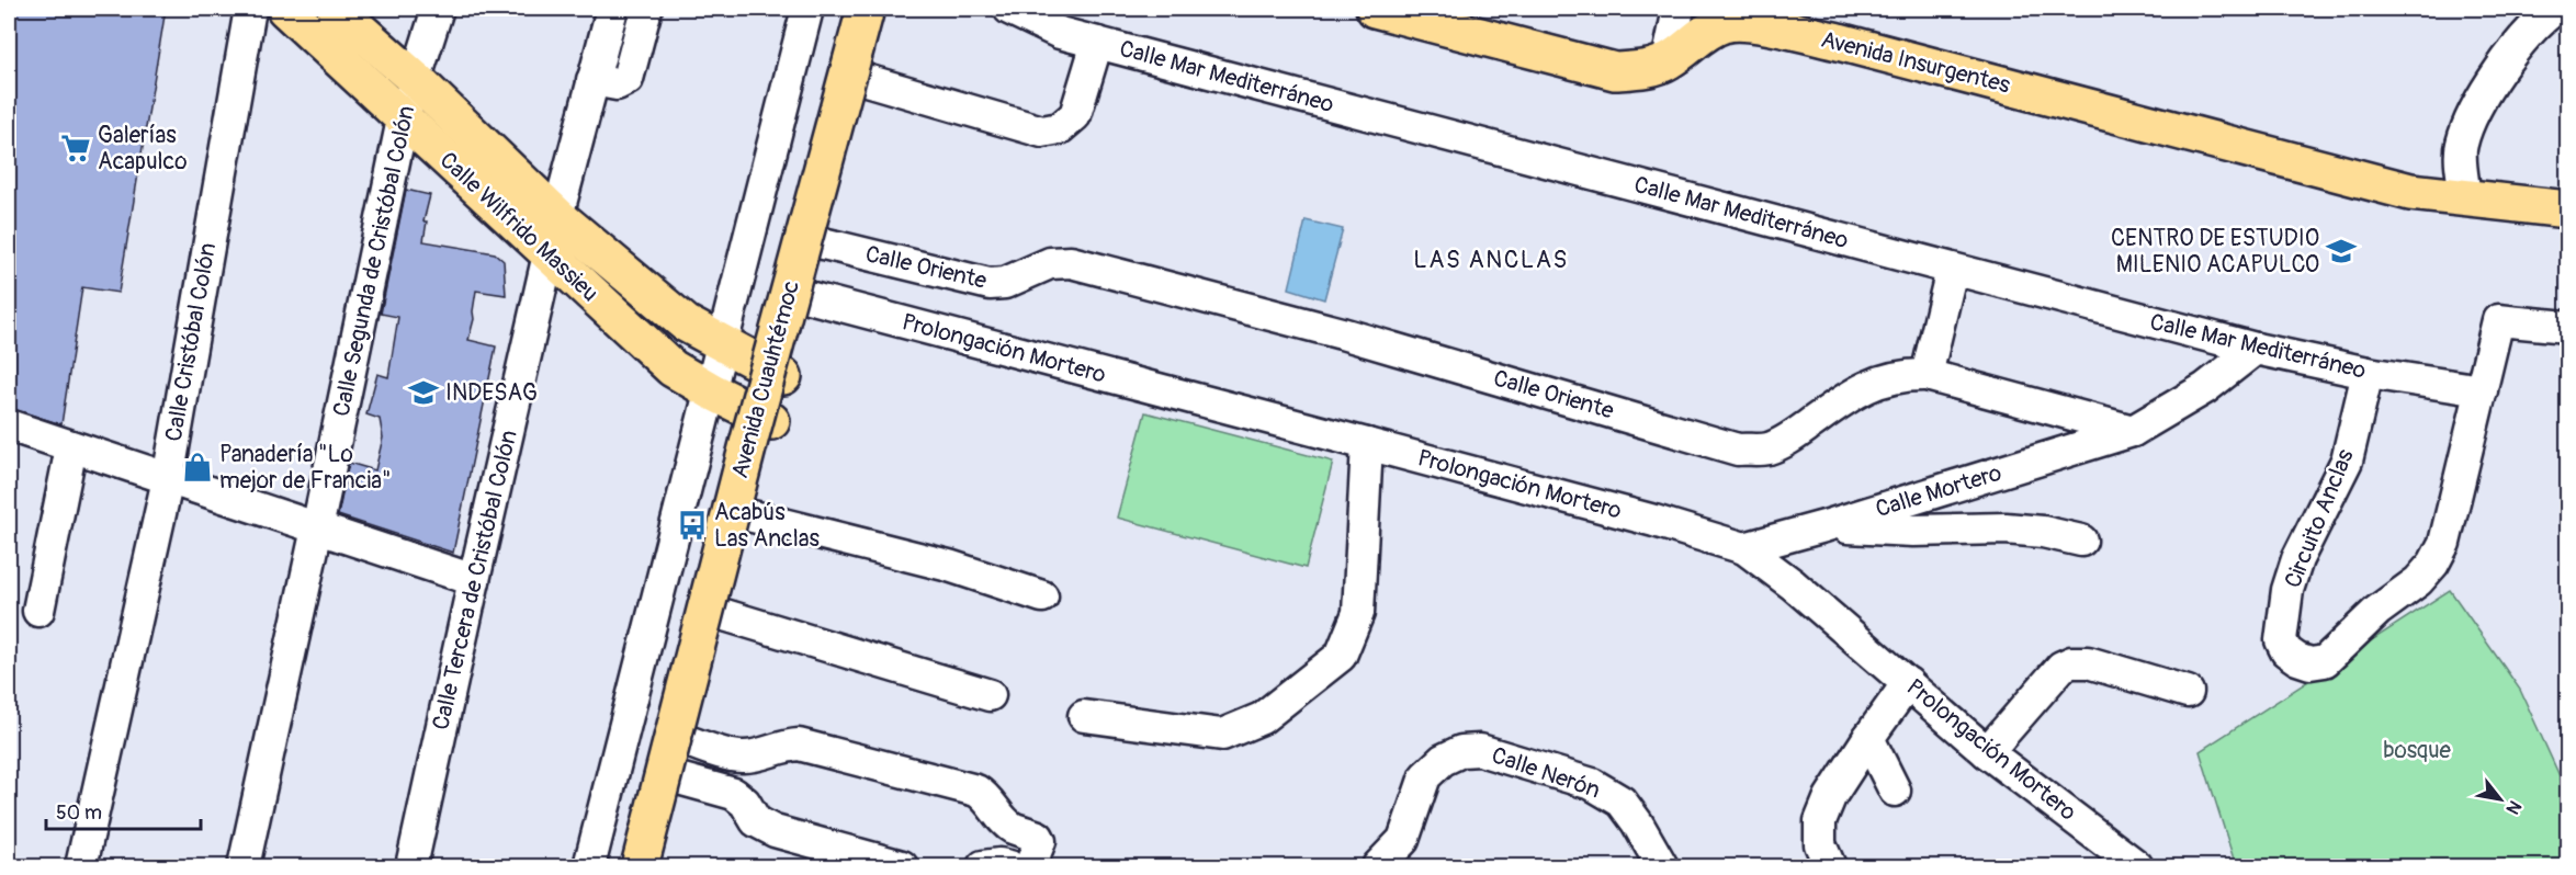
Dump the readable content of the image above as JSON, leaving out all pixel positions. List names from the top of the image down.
{
  "streets": {
    "main road": ["Avenida Insurgentes", "Calle Wilfrido Massieu", "Avenida Cuauhtémoc"],
    "street": [
      "Calle Mar Mediterráneo",
      "Calle Segunda de Cristóbal Colón",
      "Calle Oriente",
      "Calle Cristóbal Colón",
      "Prolongación Mortero",
      "Calle Mortero",
      "Circuito Anclas",
      "Calle Tercera de Cristóbal Colón",
      "Calle Nerón"
    ]
  },
  "crossings": [
    ["Calle Mar Mediterráneo", "Circuito Anclas"],
    ["Calle Wilfrido Massieu", "Calle Segunda de Cristóbal Colón"],
    ["Calle Wilfrido Massieu", "Calle Tercera de Cristóbal Colón"],
    ["Calle Oriente", "Calle Mortero"],
    ["Prolongación Mortero", "Calle Mortero"]
  ],
  "districts": ["LAS ANCLAS"],
  "parks": ["bosque"],
  "places": {
    "supermarket": ["Galerías Acapulco"],
    "school or university": ["CENTRO DE ESTUDIO MILENIO ACAPULCO", "INDESAG"],
    "shop": ["Panadería \"Lo mejor de Francia\""],
    "bus stop": ["Acabús Las Anclas"]
  },
  "scale_bar": "50 m",
  "north": "bottom right"
}
